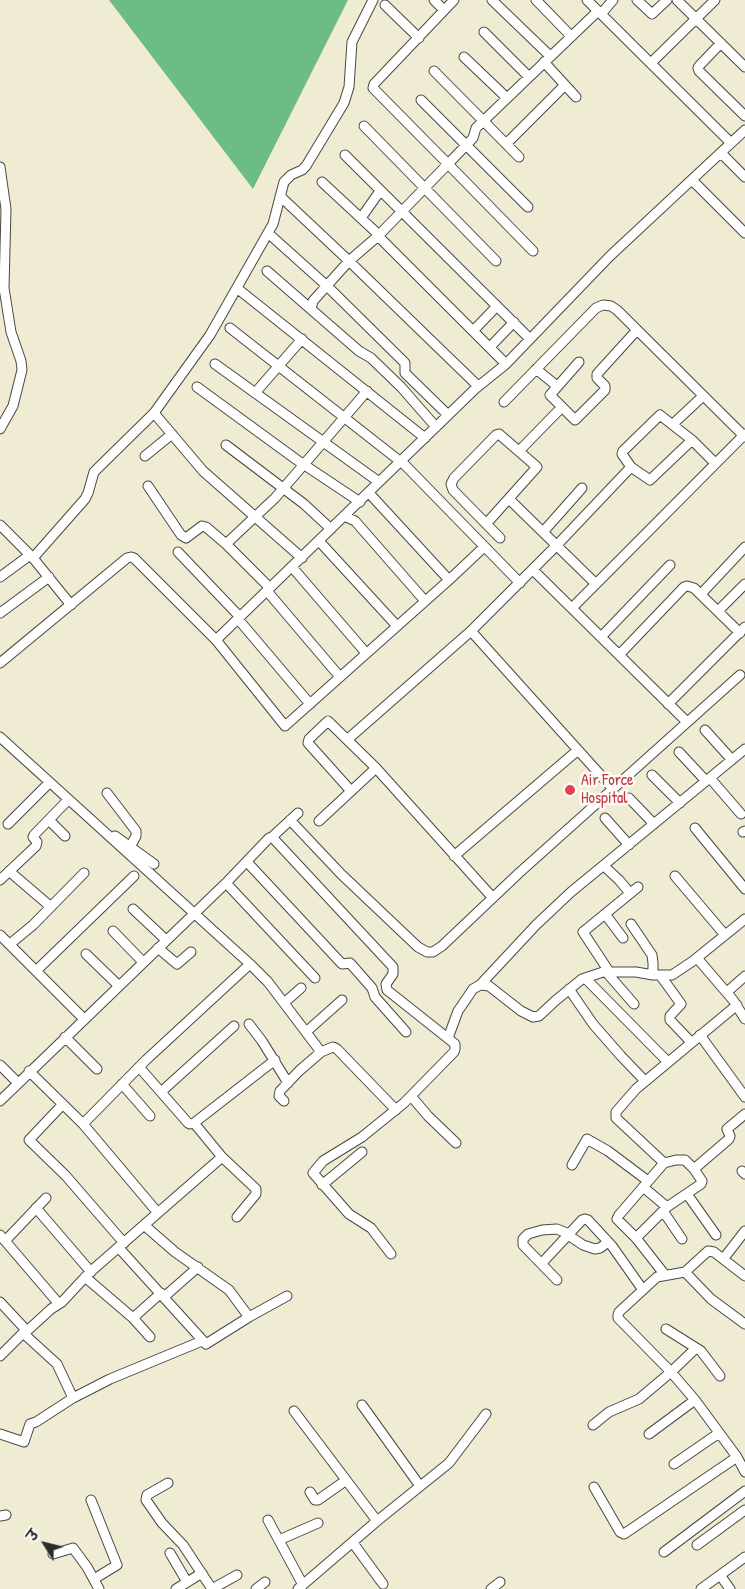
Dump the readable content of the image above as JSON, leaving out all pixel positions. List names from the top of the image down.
{
  "places": ["Air Force Hospital"],
  "north": "top left"
}
